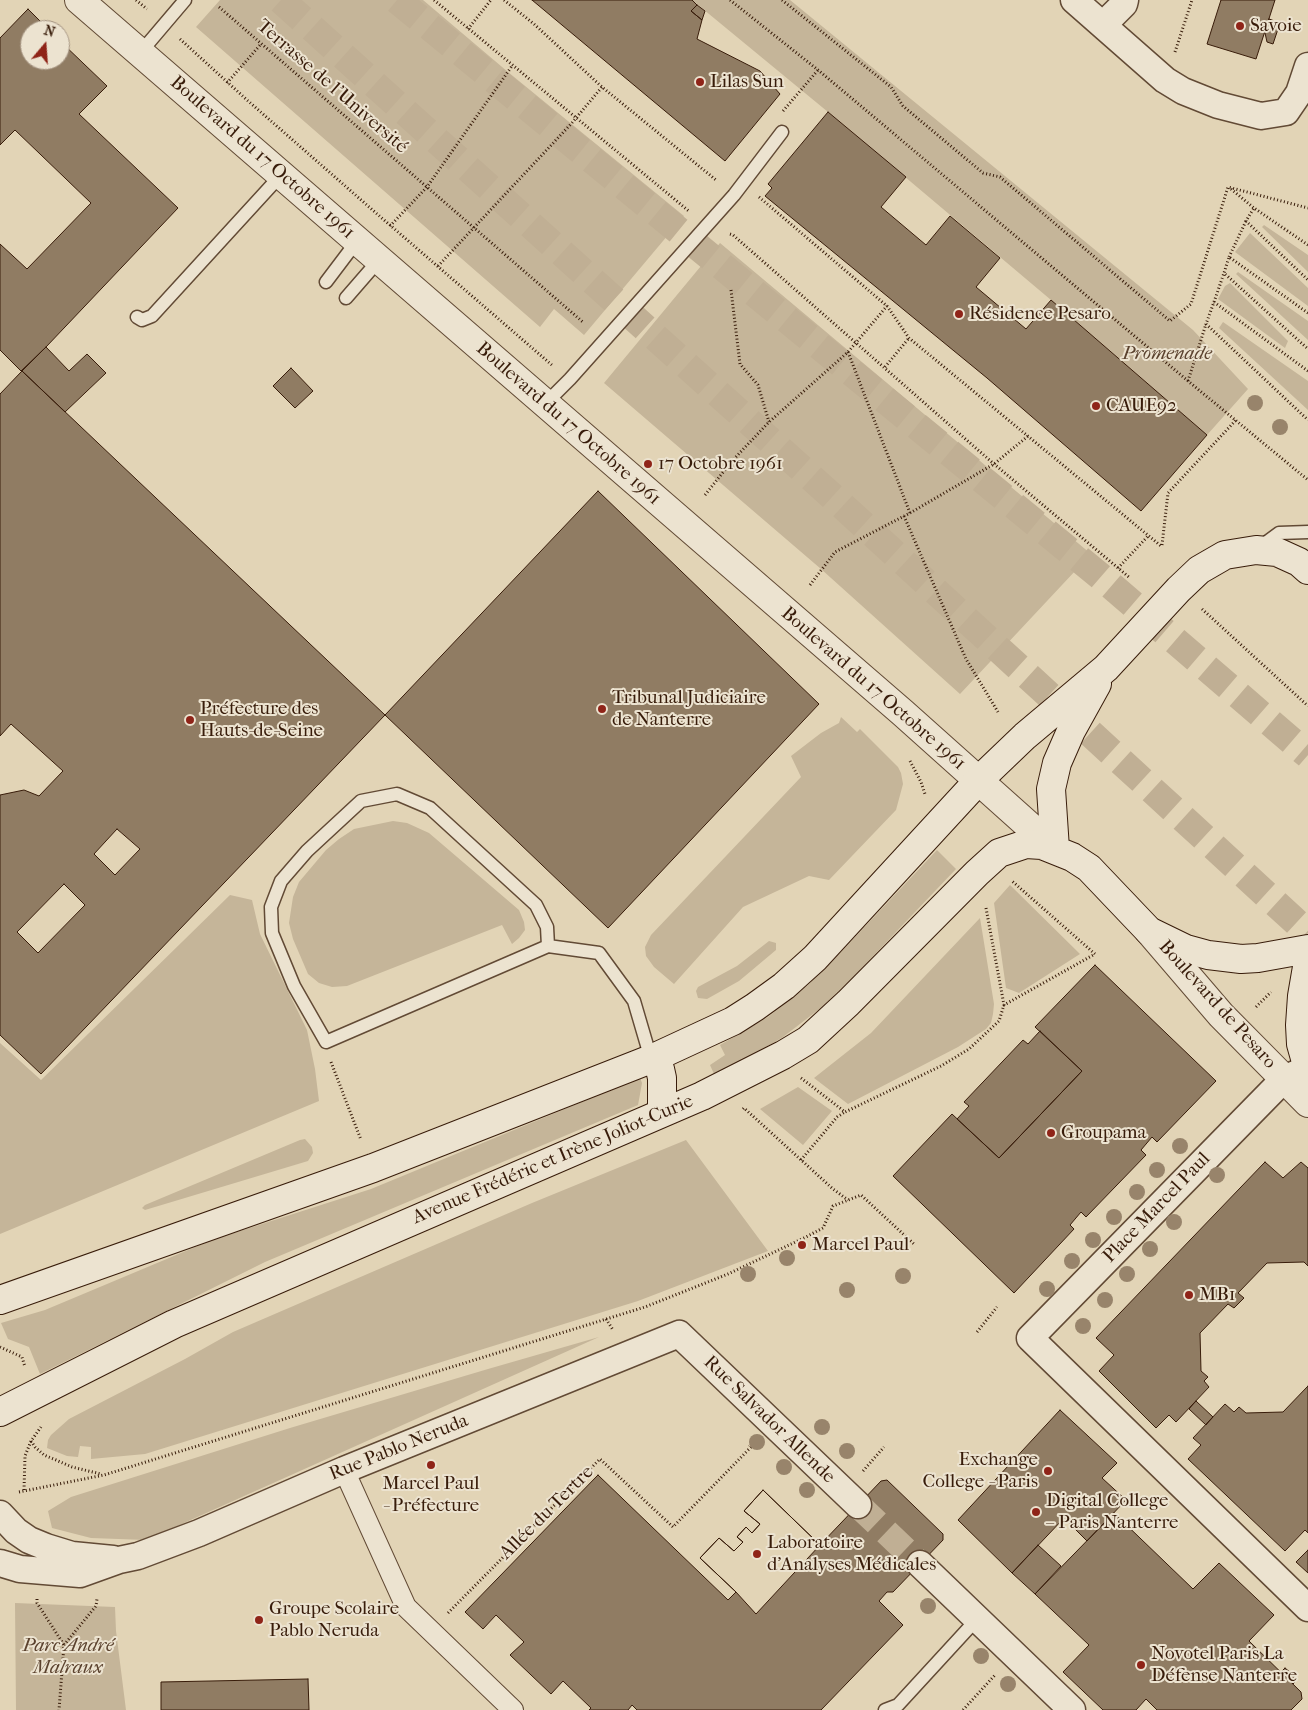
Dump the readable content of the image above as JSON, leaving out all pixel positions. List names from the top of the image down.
{
  "streets": {
    "main road": ["Boulevard du 17 Octobre 1961", "Boulevard de Pesaro", "Avenue Frédéric et Irène Joliot-Curie"],
    "street": ["Place Marcel Paul", "Rue Salvador Allende", "Rue Pablo Neruda"],
    "path": ["Terrasse de l'Université", "Allée du Tertre"]
  },
  "crossings": [
    ["Boulevard du 17 Octobre 1961", "Boulevard de Pesaro"],
    ["Boulevard du 17 Octobre 1961", "Avenue Frédéric et Irène Joliot-Curie"],
    ["Boulevard de Pesaro", "Avenue Frédéric et Irène Joliot-Curie"],
    ["Boulevard de Pesaro", "Place Marcel Paul"],
    ["Rue Salvador Allende", "Rue Pablo Neruda"]
  ],
  "parks": ["Promenade", "Parc André Malraux"],
  "places": [
    "Savoie",
    "Lilas Sun",
    "Résidence Pesaro",
    "CAUE92",
    "17 Octobre 1961",
    "Tribunal Judiciaire de Nanterre",
    "Préfecture des Hauts-de-Seine",
    "Groupama",
    "Marcel Paul",
    "MB1",
    "Marcel Paul - Préfecture",
    "Exchange College - Paris",
    "Digital College – Paris Nanterre",
    "Laboratoire d'Analyses Médicales",
    "Groupe Scolaire Pablo Neruda",
    "Novotel Paris La Défense Nanterre"
  ],
  "north": "top"
}
